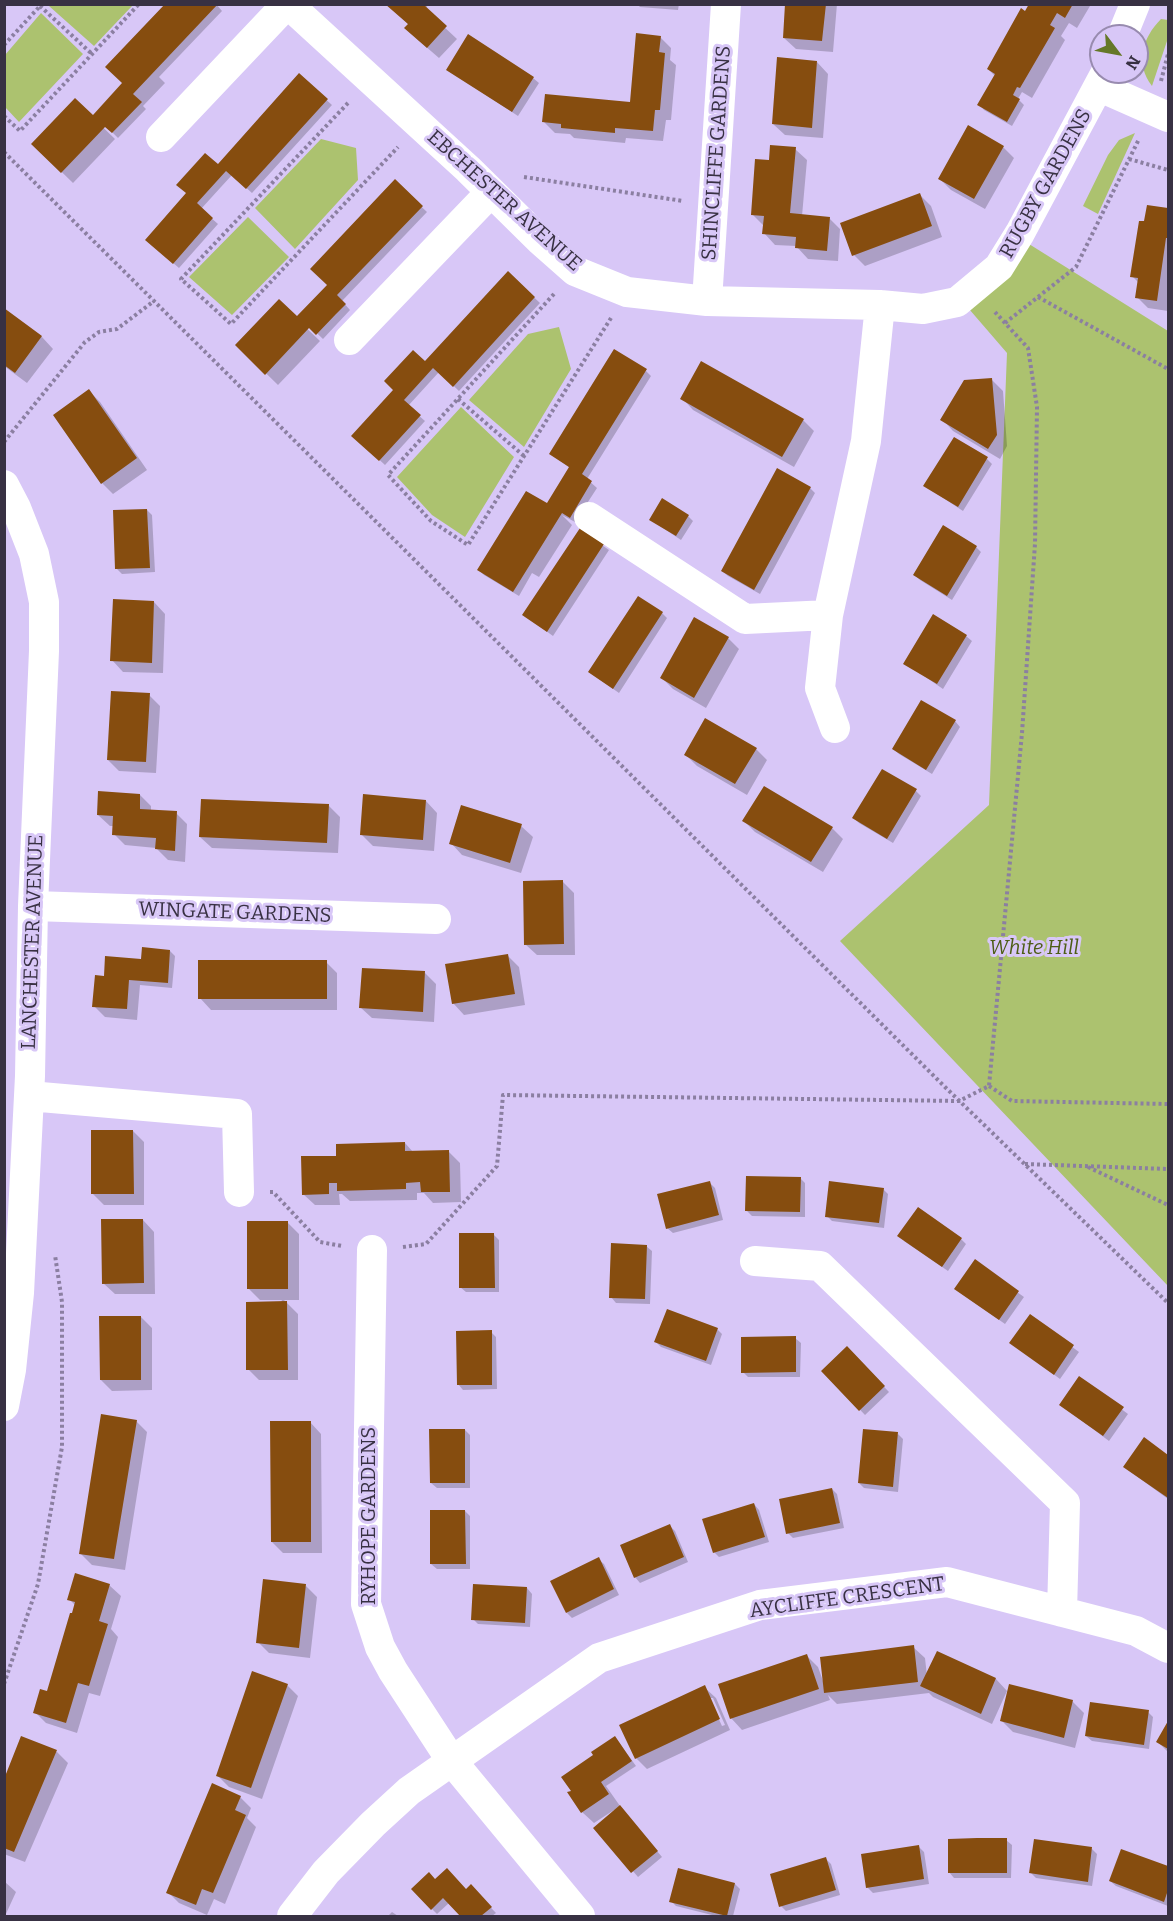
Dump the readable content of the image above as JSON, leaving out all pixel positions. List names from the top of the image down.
{
  "streets": {
    "street": [
      "SHINCLIFFE GARDENS",
      "RUGBY GARDENS",
      "EBCHESTER AVENUE",
      "WINGATE GARDENS",
      "LANCHESTER AVENUE",
      "RYHOPE GARDENS",
      "AYCLIFFE CRESCENT"
    ]
  },
  "crossings": [
    ["SHINCLIFFE GARDENS", "EBCHESTER AVENUE"],
    ["RUGBY GARDENS", "EBCHESTER AVENUE"],
    ["WINGATE GARDENS", "LANCHESTER AVENUE"],
    ["RYHOPE GARDENS", "AYCLIFFE CRESCENT"]
  ],
  "parks": ["White Hill"],
  "north": "bottom right"
}
